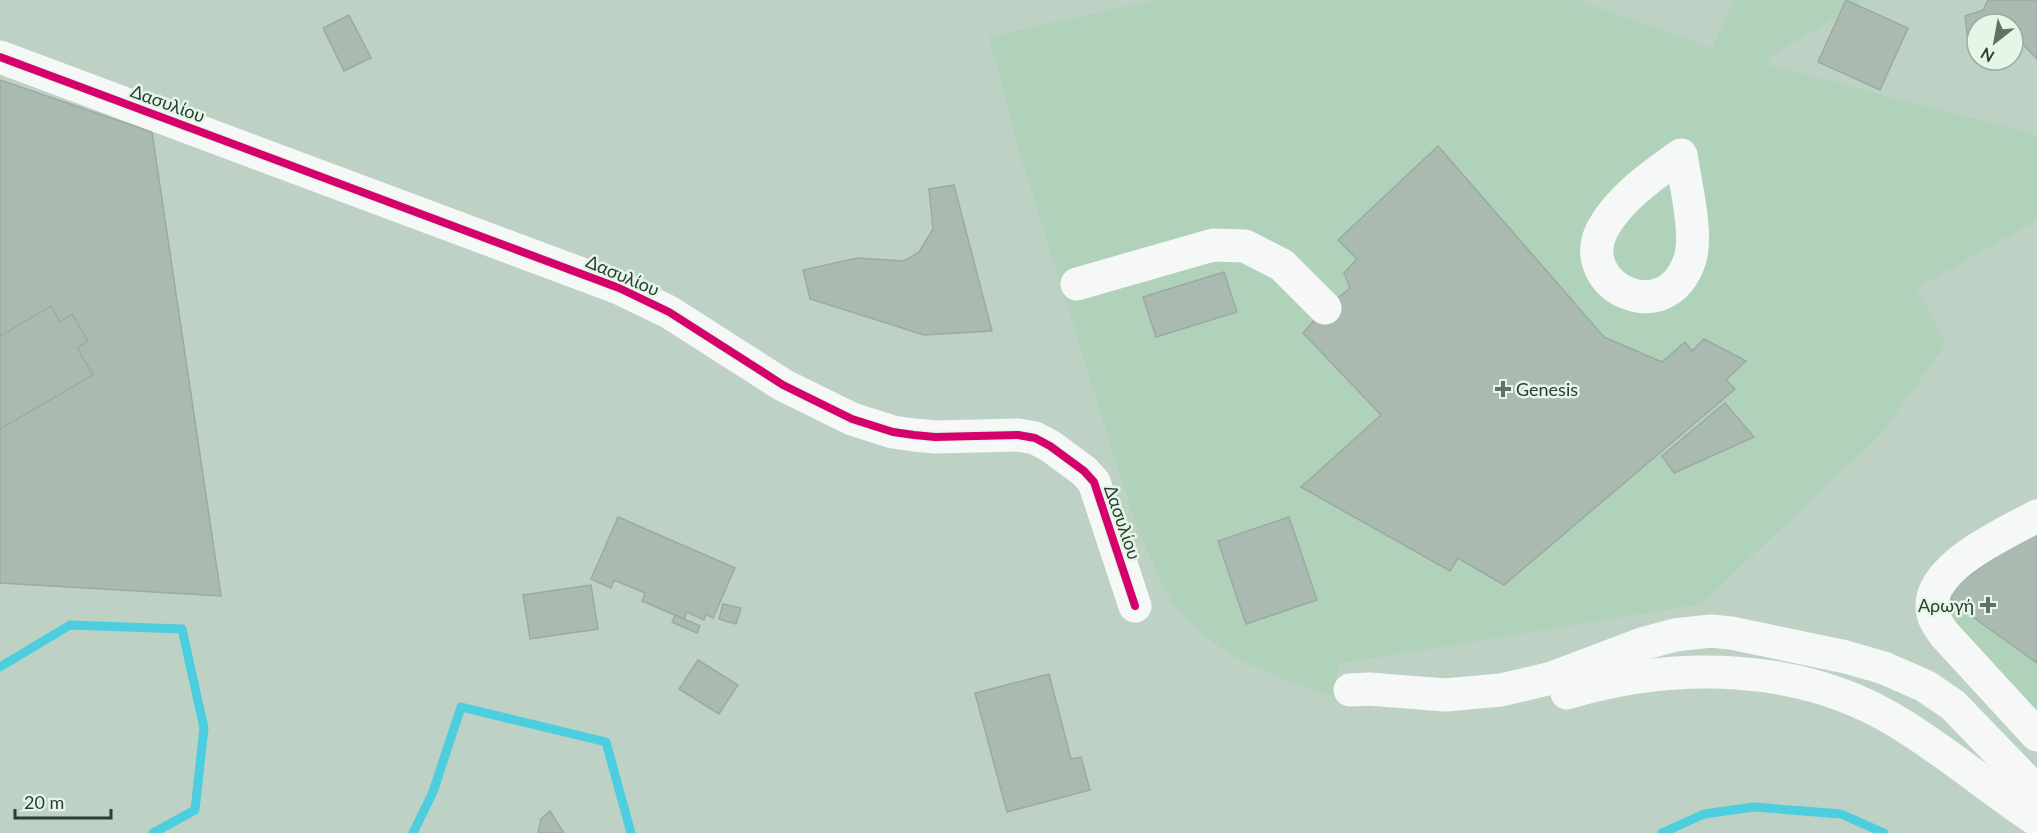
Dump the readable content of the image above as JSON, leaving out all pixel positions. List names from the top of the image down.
{
  "streets": {
    "street": ["Δασυλίου"]
  },
  "places": {
    "health": ["Genesis", "Αρωγή"]
  },
  "scale_bar": "20 m",
  "north": "bottom left"
}
